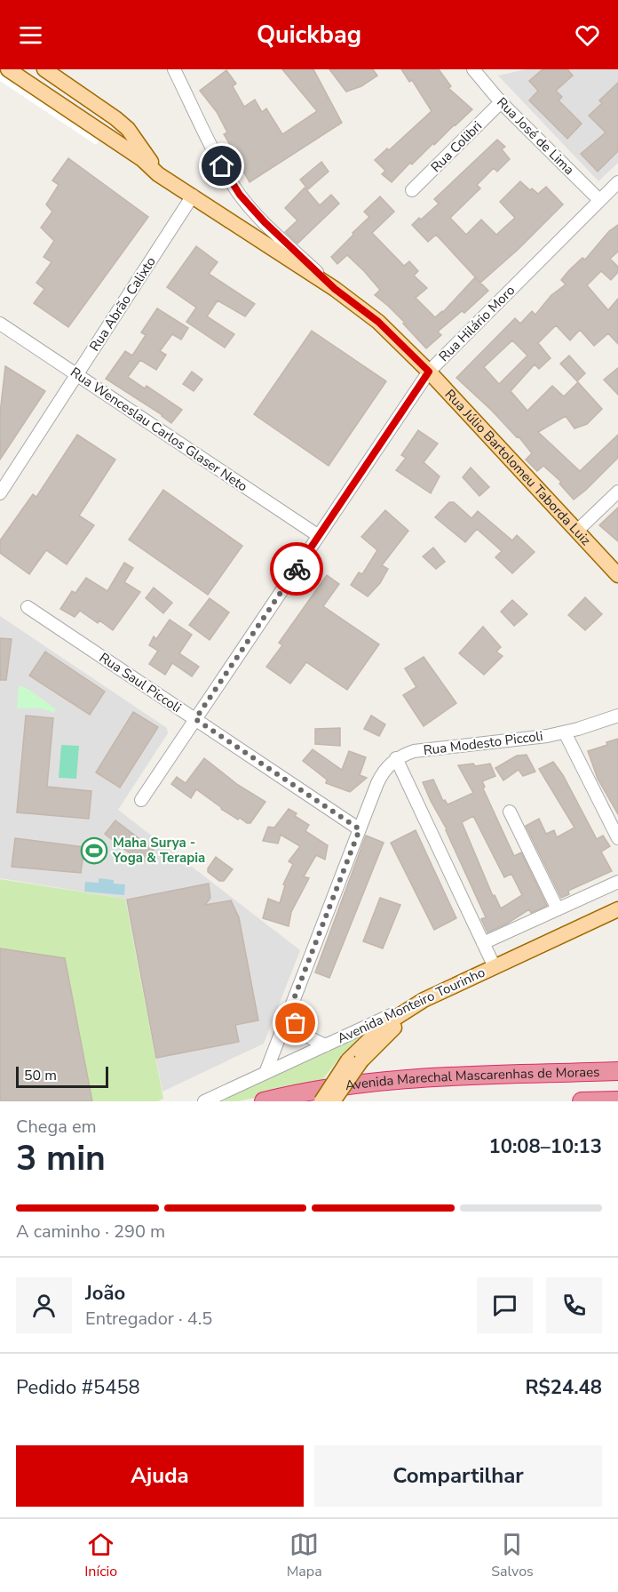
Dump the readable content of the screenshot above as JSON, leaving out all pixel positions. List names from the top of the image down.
{
  "streets": {
    "highway": ["Avenida Marechal Mascarenhas de Moraes"],
    "main road": ["Rua Júlio Bartolomeu Taborda Luiz", "Avenida Monteiro Tourinho"],
    "street": [
      "Rua José de Lima",
      "Rua Colibri",
      "Rua Abrão Calixto",
      "Rua Hilário Moro",
      "Rua Wenceslau Carlos Glaser Neto",
      "Rua Saul Piccoli",
      "Rua Modesto Piccoli"
    ]
  },
  "crossings": [
    ["Rua José de Lima", "Rua Colibri"],
    ["Rua José de Lima", "Rua Hilário Moro"],
    ["Rua Abrão Calixto", "Rua Wenceslau Carlos Glaser Neto"],
    ["Rua Abrão Calixto", "Rua Júlio Bartolomeu Taborda Luiz"],
    ["Rua Hilário Moro", "Rua Wenceslau Carlos Glaser Neto"],
    ["Rua Hilário Moro", "Rua Júlio Bartolomeu Taborda Luiz"],
    ["Rua Hilário Moro", "Rua Saul Piccoli"]
  ],
  "places": {
    "sports": ["Maha Surya - Yoga & Terapia"]
  },
  "scale_bar": "50 m",
  "page": {
    "header": "Quickbag",
    "scale": "50 m",
    "heading": ["3 min", "Chega em", "10:08–10:13"],
    "panel": [
      "João",
      "Entregador · 4.5",
      "Pedido #5458",
      "R$24.48"
    ],
    "bar": "A caminho · 290 m",
    "buttons": ["Ajuda", "Compartilhar"],
    "tabs": ["Início", "Mapa", "Salvos"]
  }
}
